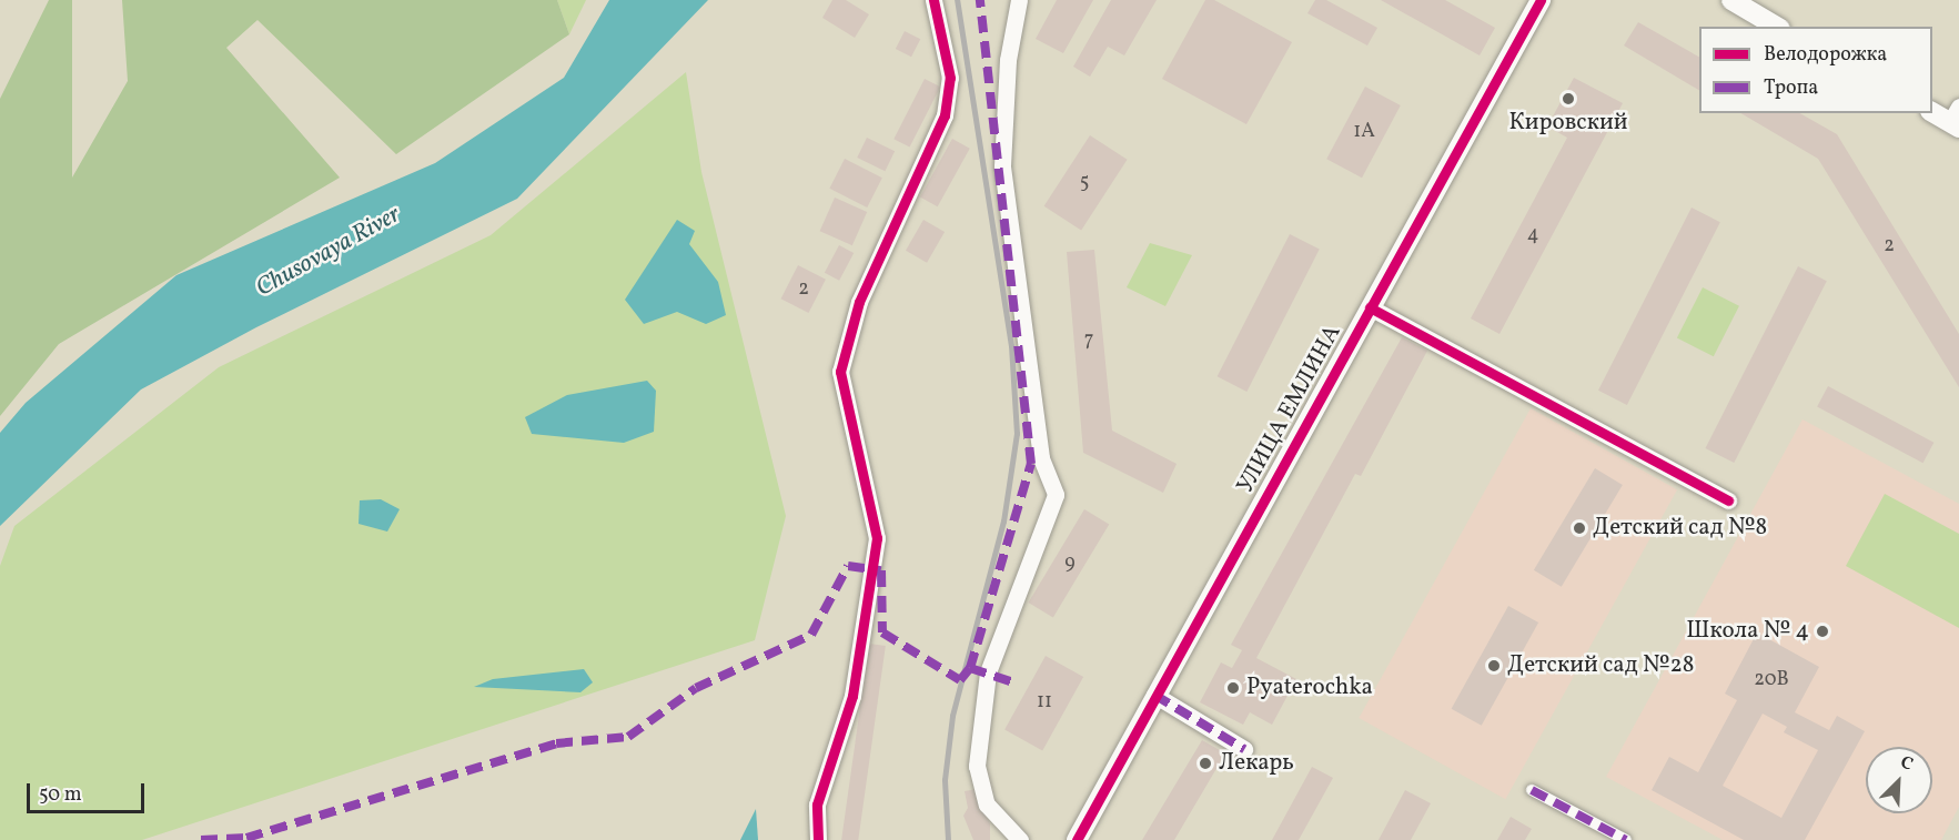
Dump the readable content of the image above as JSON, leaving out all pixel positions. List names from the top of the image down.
{
  "streets": {
    "street": ["УЛИЦА ЕМЛИНА"]
  },
  "water": ["Chusovaya River"],
  "places": [
    "Кировский",
    "Детский сад №8",
    "Школа № 4",
    "Детский сад №28",
    "Pyaterochka",
    "Лекарь"
  ],
  "house_numbers": [
    "1А",
    "5",
    "4",
    "2",
    "2",
    "7",
    "9",
    "20В",
    "11"
  ],
  "legend": ["Велодорожка", "Тропа"],
  "scale_bar": "50 m",
  "north": "top right"
}
